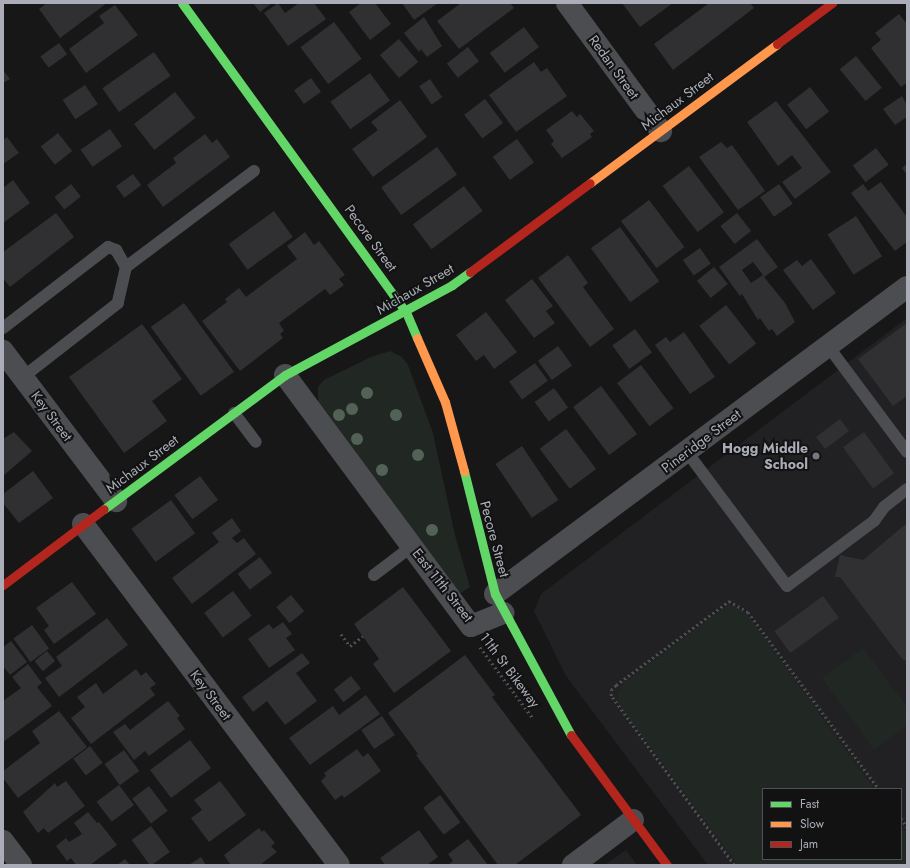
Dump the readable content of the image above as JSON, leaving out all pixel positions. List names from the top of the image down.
{
  "streets": {
    "street": [
      "Redan Street",
      "Michaux Street",
      "Pecore Street",
      "Key Street",
      "Pineridge Street",
      "East 11th Street"
    ],
    "path": ["11th St Bikeway"]
  },
  "crossings": [
    ["Redan Street", "Michaux Street"],
    ["Michaux Street", "Pecore Street"],
    ["Michaux Street", "Key Street"],
    ["Michaux Street", "East 11th Street"],
    ["Pecore Street", "Pineridge Street"],
    ["Pecore Street", "East 11th Street"],
    ["Pineridge Street", "East 11th Street"],
    ["East 11th Street", "11th St Bikeway"]
  ],
  "places": ["Hogg Middle School"],
  "legend": ["Fast", "Slow", "Jam"]
}
